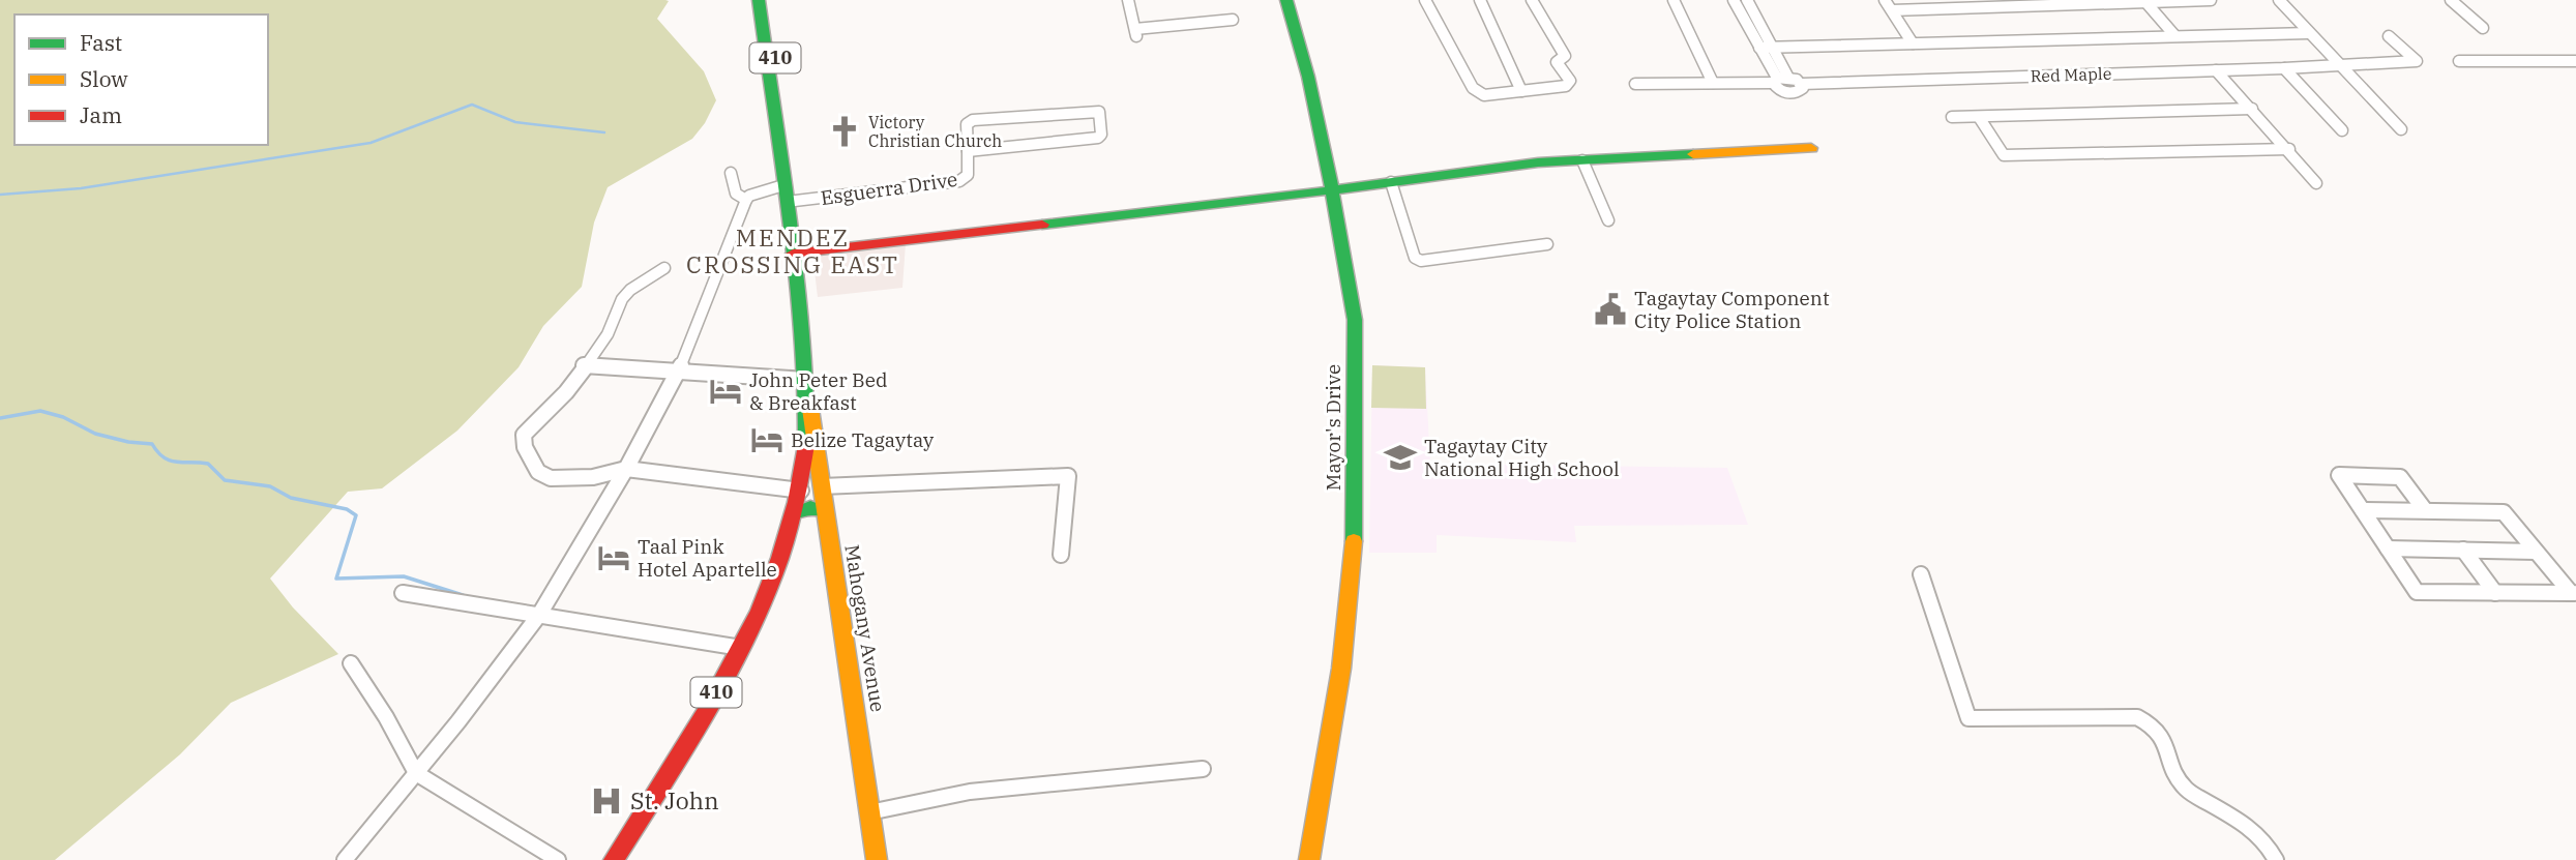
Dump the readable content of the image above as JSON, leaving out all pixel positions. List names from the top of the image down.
{
  "streets": {
    "street": [
      "410",
      "Red Maple",
      "Esguerra Drive",
      "Mayor's Drive",
      "Mahogany Avenue"
    ]
  },
  "crossings": [
    ["410", "Esguerra Drive"],
    ["410", "Mahogany Avenue"]
  ],
  "districts": ["MENDEZ CROSSING EAST"],
  "places": {
    "church": ["Victory Christian Church"],
    "public building": ["Tagaytay Component City Police Station"],
    "hotel": ["John Peter Bed & Breakfast", "Belize Tagaytay", "Taal Pink Hotel Apartelle"],
    "school or university": ["Tagaytay City National High School"],
    "hospital": ["St. John"]
  },
  "legend": ["Fast", "Slow", "Jam"]
}
